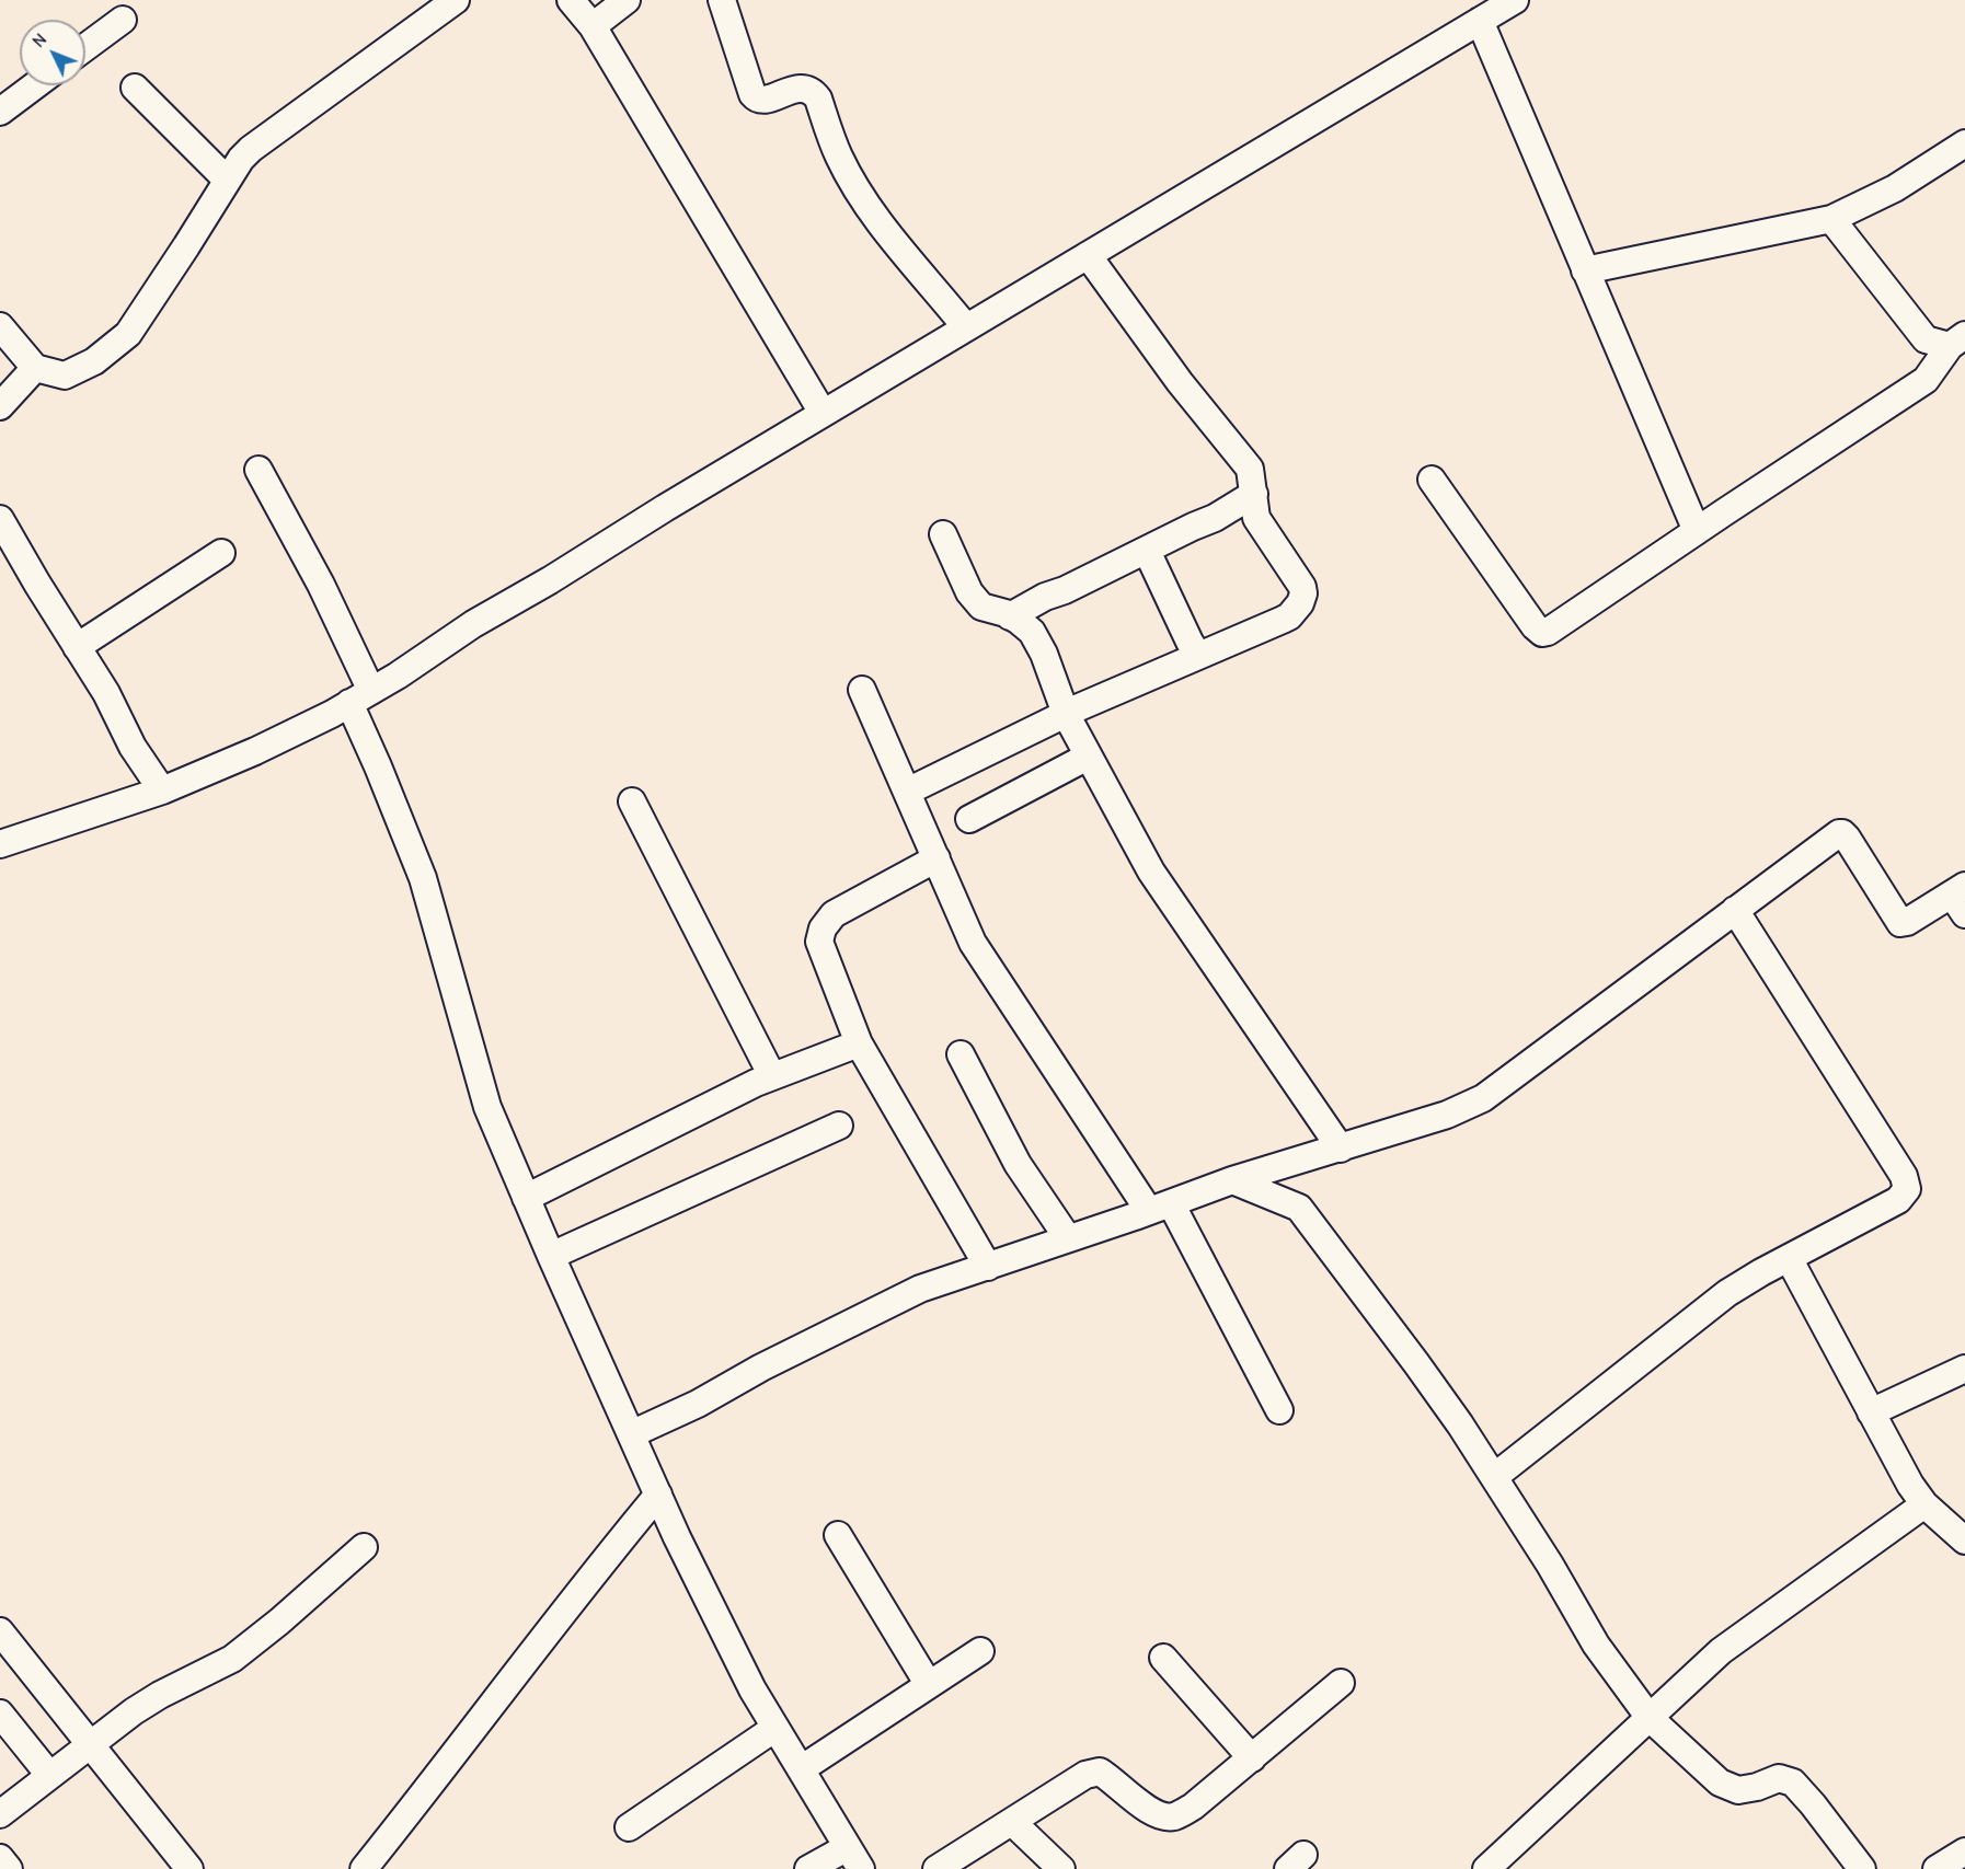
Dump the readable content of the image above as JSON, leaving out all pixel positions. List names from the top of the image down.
{
  "north": "top left"
}
